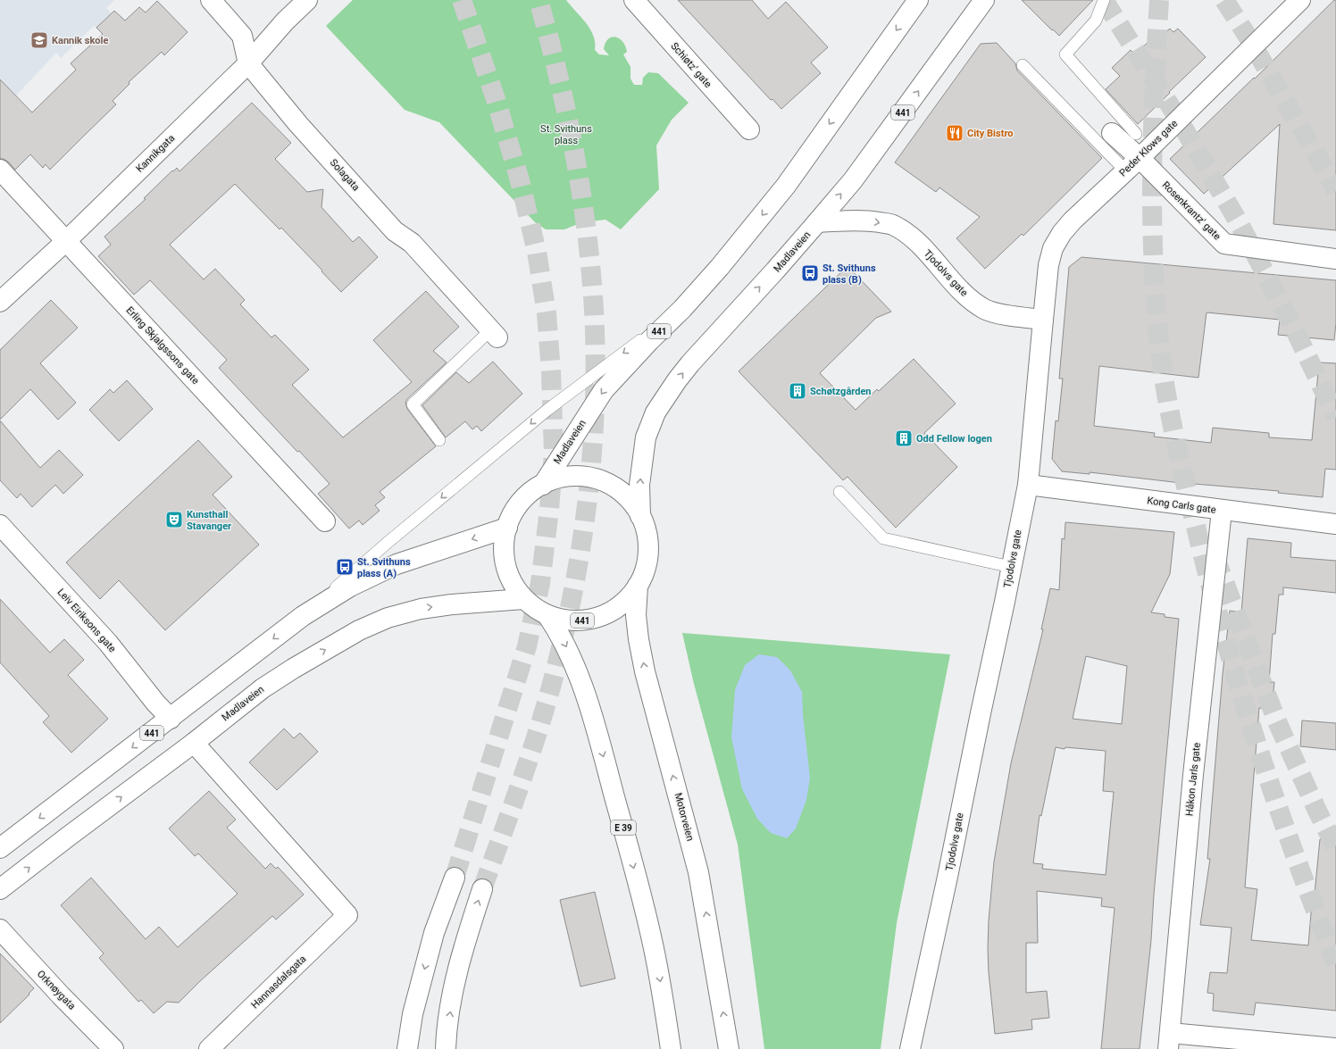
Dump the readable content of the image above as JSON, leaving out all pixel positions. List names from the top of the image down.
{
  "streets": {
    "main road": [
      "Schiøtz' gate",
      "441",
      "Peder Klows gate",
      "Kannikgata",
      "Solagata",
      "Rosenkrantz' gate",
      "Madlaveien",
      "Tjodolvs gate",
      "Erling Skjalgssons gate",
      "Kong Carls gate",
      "Leiv Eiriksons gate",
      "Håkon Jarls gate",
      "Motorveien",
      "E 39",
      "Hannasdalsgata",
      "Orknøygata"
    ]
  },
  "crossings": [
    ["441", "Madlaveien"],
    ["441", "Leiv Eiriksons gate"],
    ["441", "Motorveien"],
    ["441", "E 39"],
    ["Peder Klows gate", "Rosenkrantz' gate"],
    ["Peder Klows gate", "Tjodolvs gate"],
    ["Kannikgata", "Solagata"],
    ["Kannikgata", "Erling Skjalgssons gate"],
    ["Madlaveien", "Tjodolvs gate"],
    ["Madlaveien", "Hannasdalsgata"],
    ["Tjodolvs gate", "Kong Carls gate"],
    ["Kong Carls gate", "Håkon Jarls gate"]
  ],
  "parks": ["St. Svithuns plass"],
  "places": {
    "school or university": ["Kannik skole"],
    "restaurant": ["City Bistro"],
    "bus stop": ["St. Svithuns plass (B)", "St. Svithuns plass (A)"],
    "building": ["Schøtzgården", "Odd Fellow logen"],
    "theatre": ["Kunsthall Stavanger"]
  }
}
